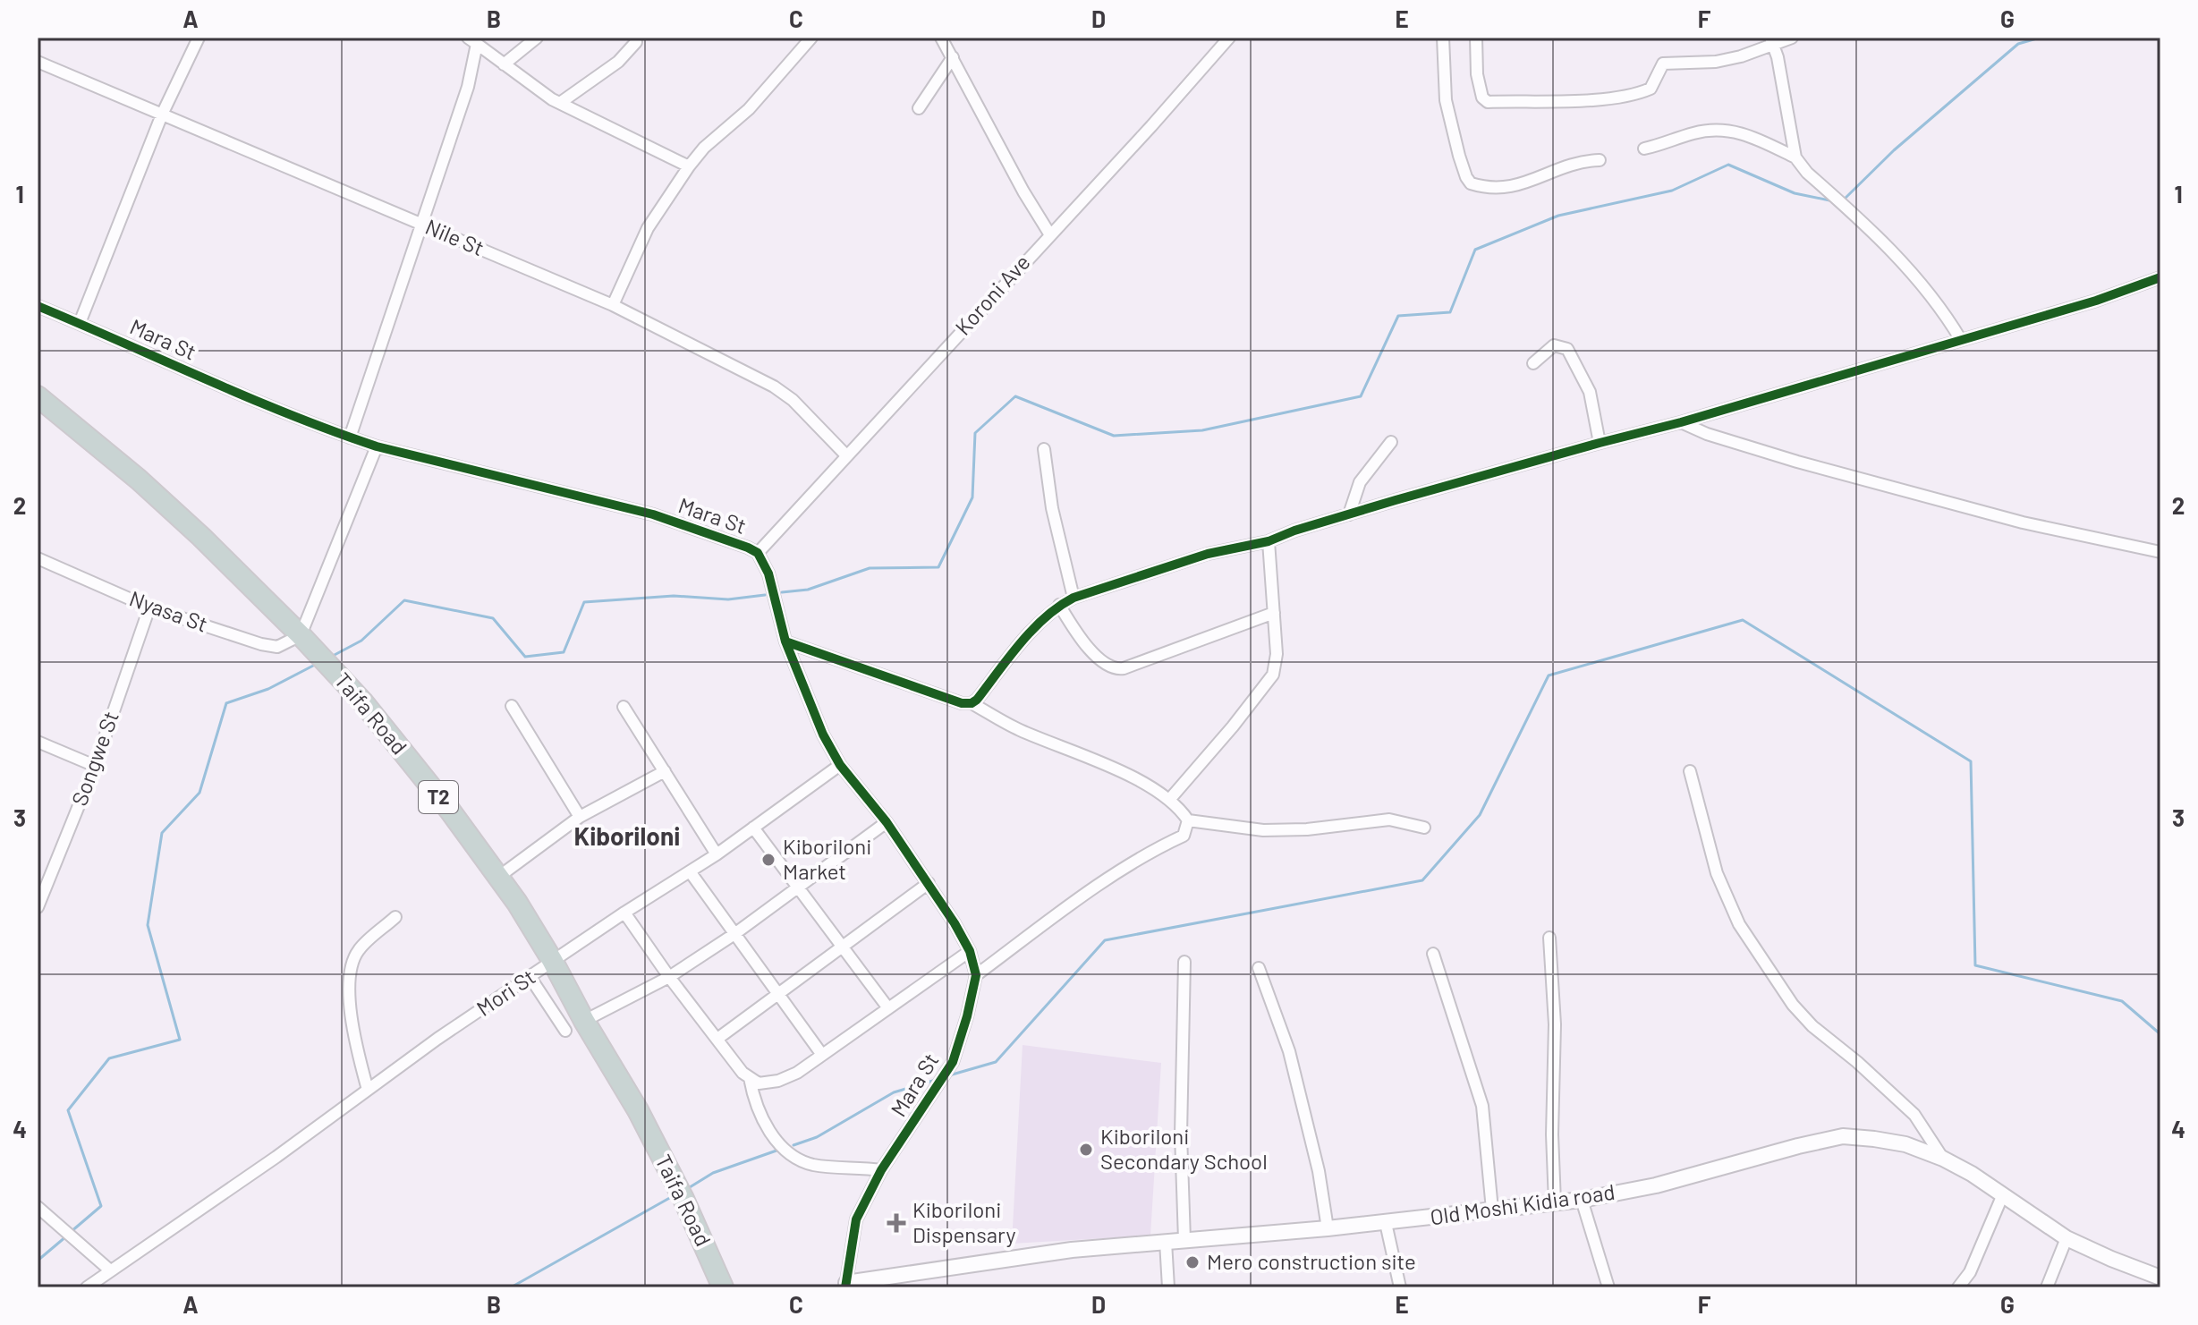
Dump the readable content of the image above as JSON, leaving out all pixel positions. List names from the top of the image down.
{
  "streets": {
    "highway": ["Taifa Road", "T2"],
    "street": [
      "Nile St",
      "Koroni Ave",
      "Mara St",
      "Nyasa St",
      "Songwe St",
      "Mori St",
      "Old Moshi Kidia road"
    ]
  },
  "crossings": [
    ["Nile St", "Koroni Ave"],
    ["Koroni Ave", "Mara St"],
    ["Mara St", "Mori St"],
    ["Mara St", "Old Moshi Kidia road"],
    ["Nyasa St", "Taifa Road"],
    ["Nyasa St", "Songwe St"],
    ["Taifa Road", "Mori St"]
  ],
  "districts": ["Kiboriloni"],
  "places": {
    "other": ["Kiboriloni Market", "Kiboriloni Secondary School", "Mero construction site"],
    "health": ["Kiboriloni Dispensary"]
  },
  "grid": {
    "columns": [
      "A",
      "B",
      "C",
      "D",
      "E",
      "F",
      "G"
    ],
    "rows": [
      "1",
      "2",
      "3",
      "4"
    ]
  }
}
